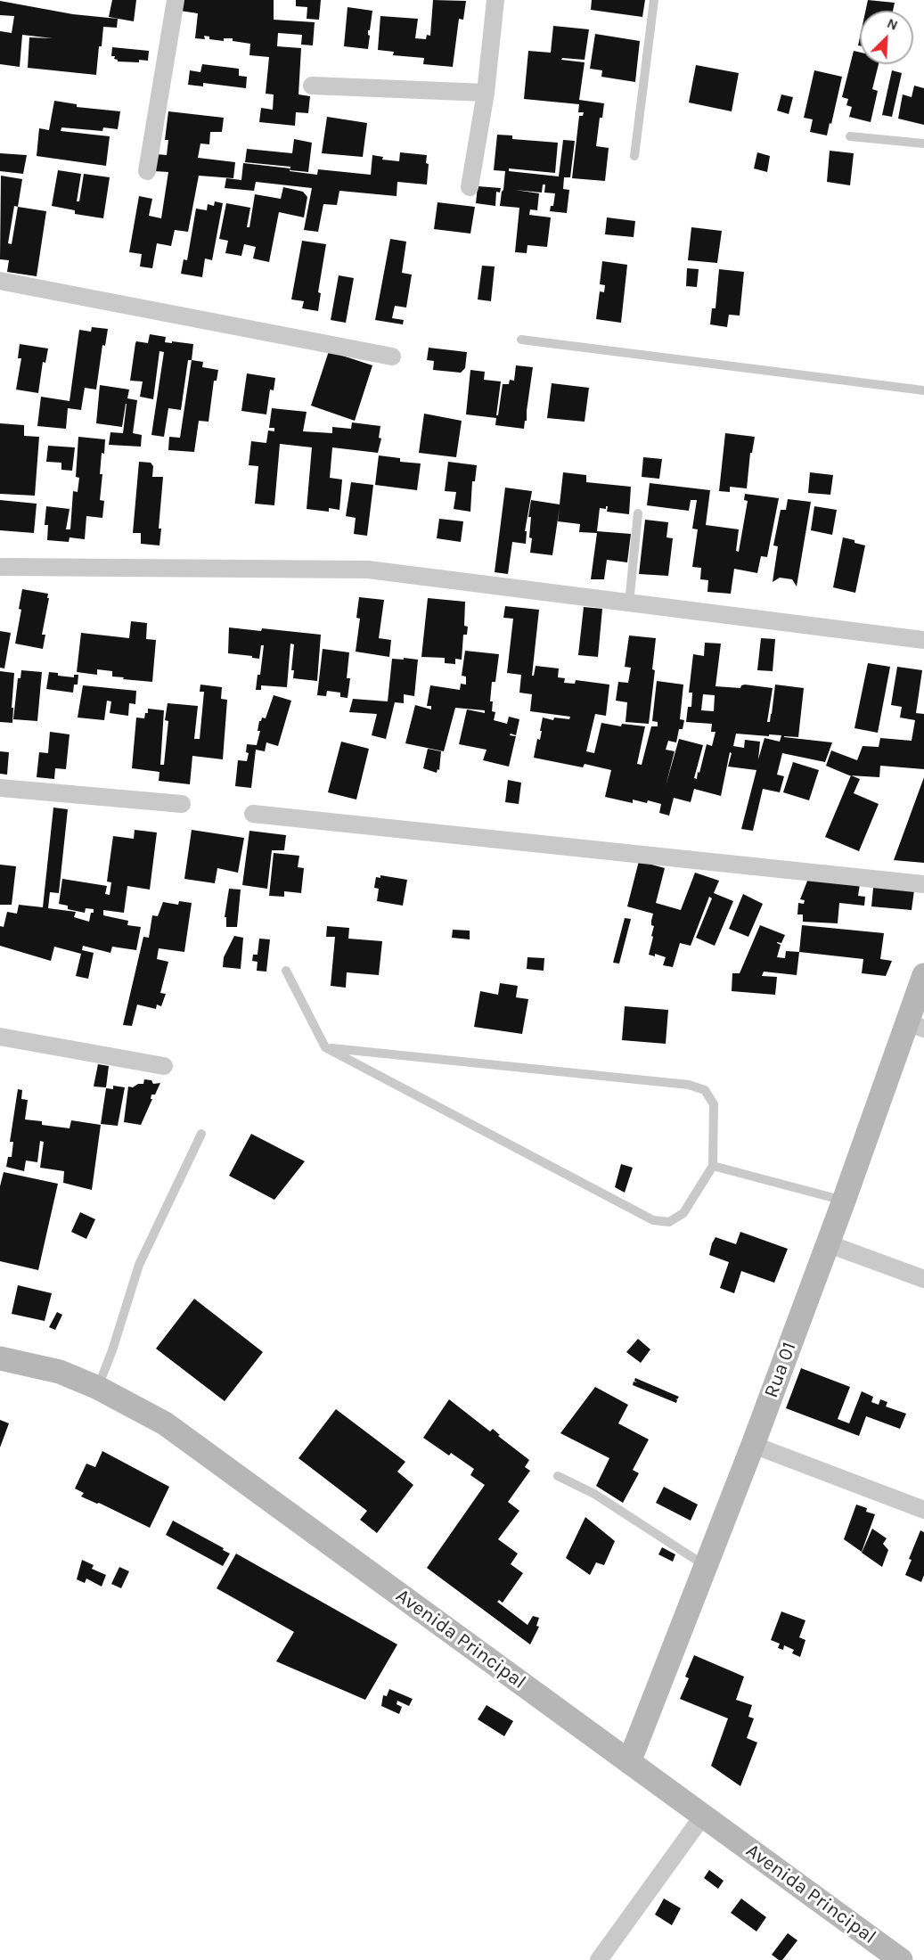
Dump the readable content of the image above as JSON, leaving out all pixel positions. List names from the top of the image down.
{
  "streets": {
    "street": ["Rua 01", "Avenida Principal"]
  },
  "crossings": [
    ["Rua 01", "Avenida Principal"]
  ],
  "north": "top right"
}
